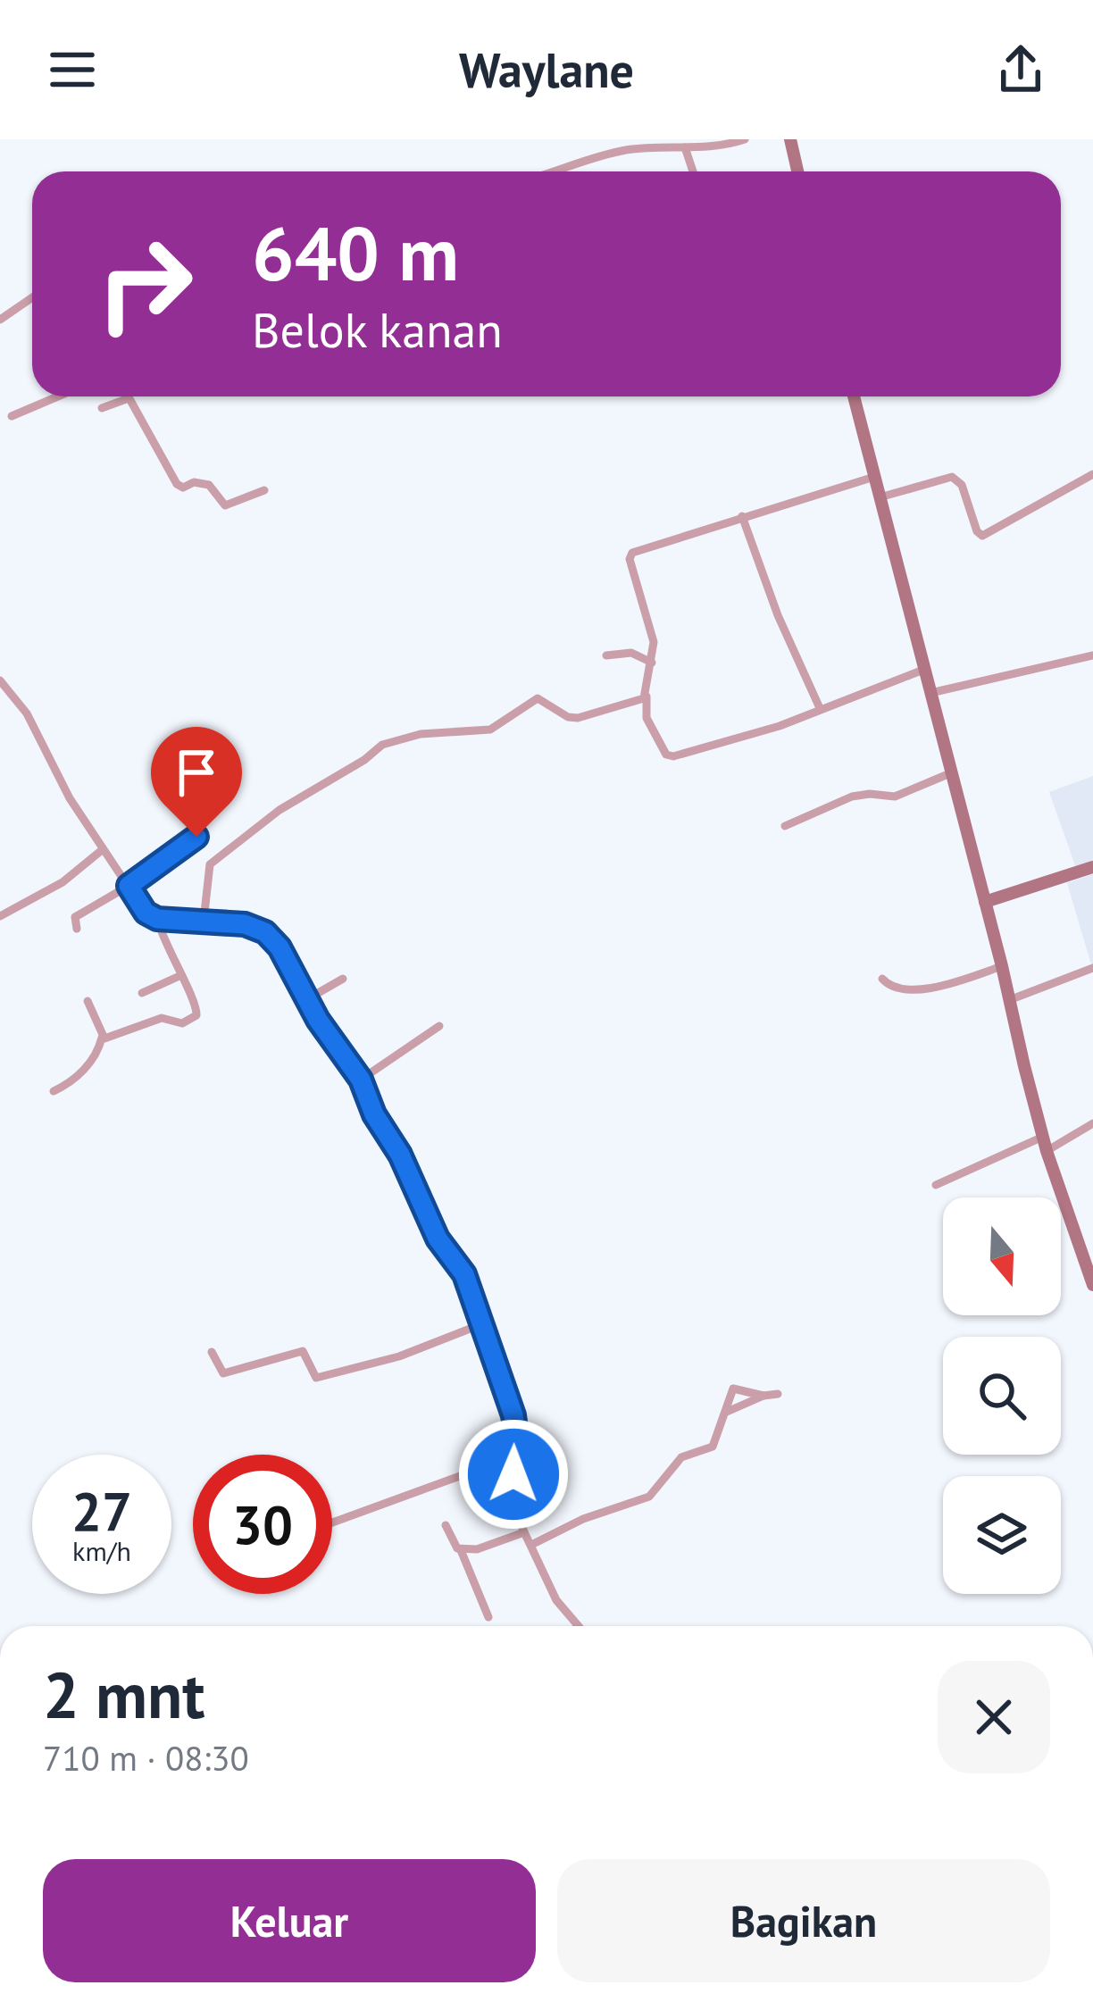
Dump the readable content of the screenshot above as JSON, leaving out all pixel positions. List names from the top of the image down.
{
  "north": "bottom",
  "page": {
    "header": "Waylane",
    "turn": ["640 m", "Belok kanan"],
    "speed": "27 km/h",
    "limit": "30",
    "heading": ["2 mnt", "710 m · 08:30"],
    "buttons": ["Keluar", "Bagikan"]
  }
}
